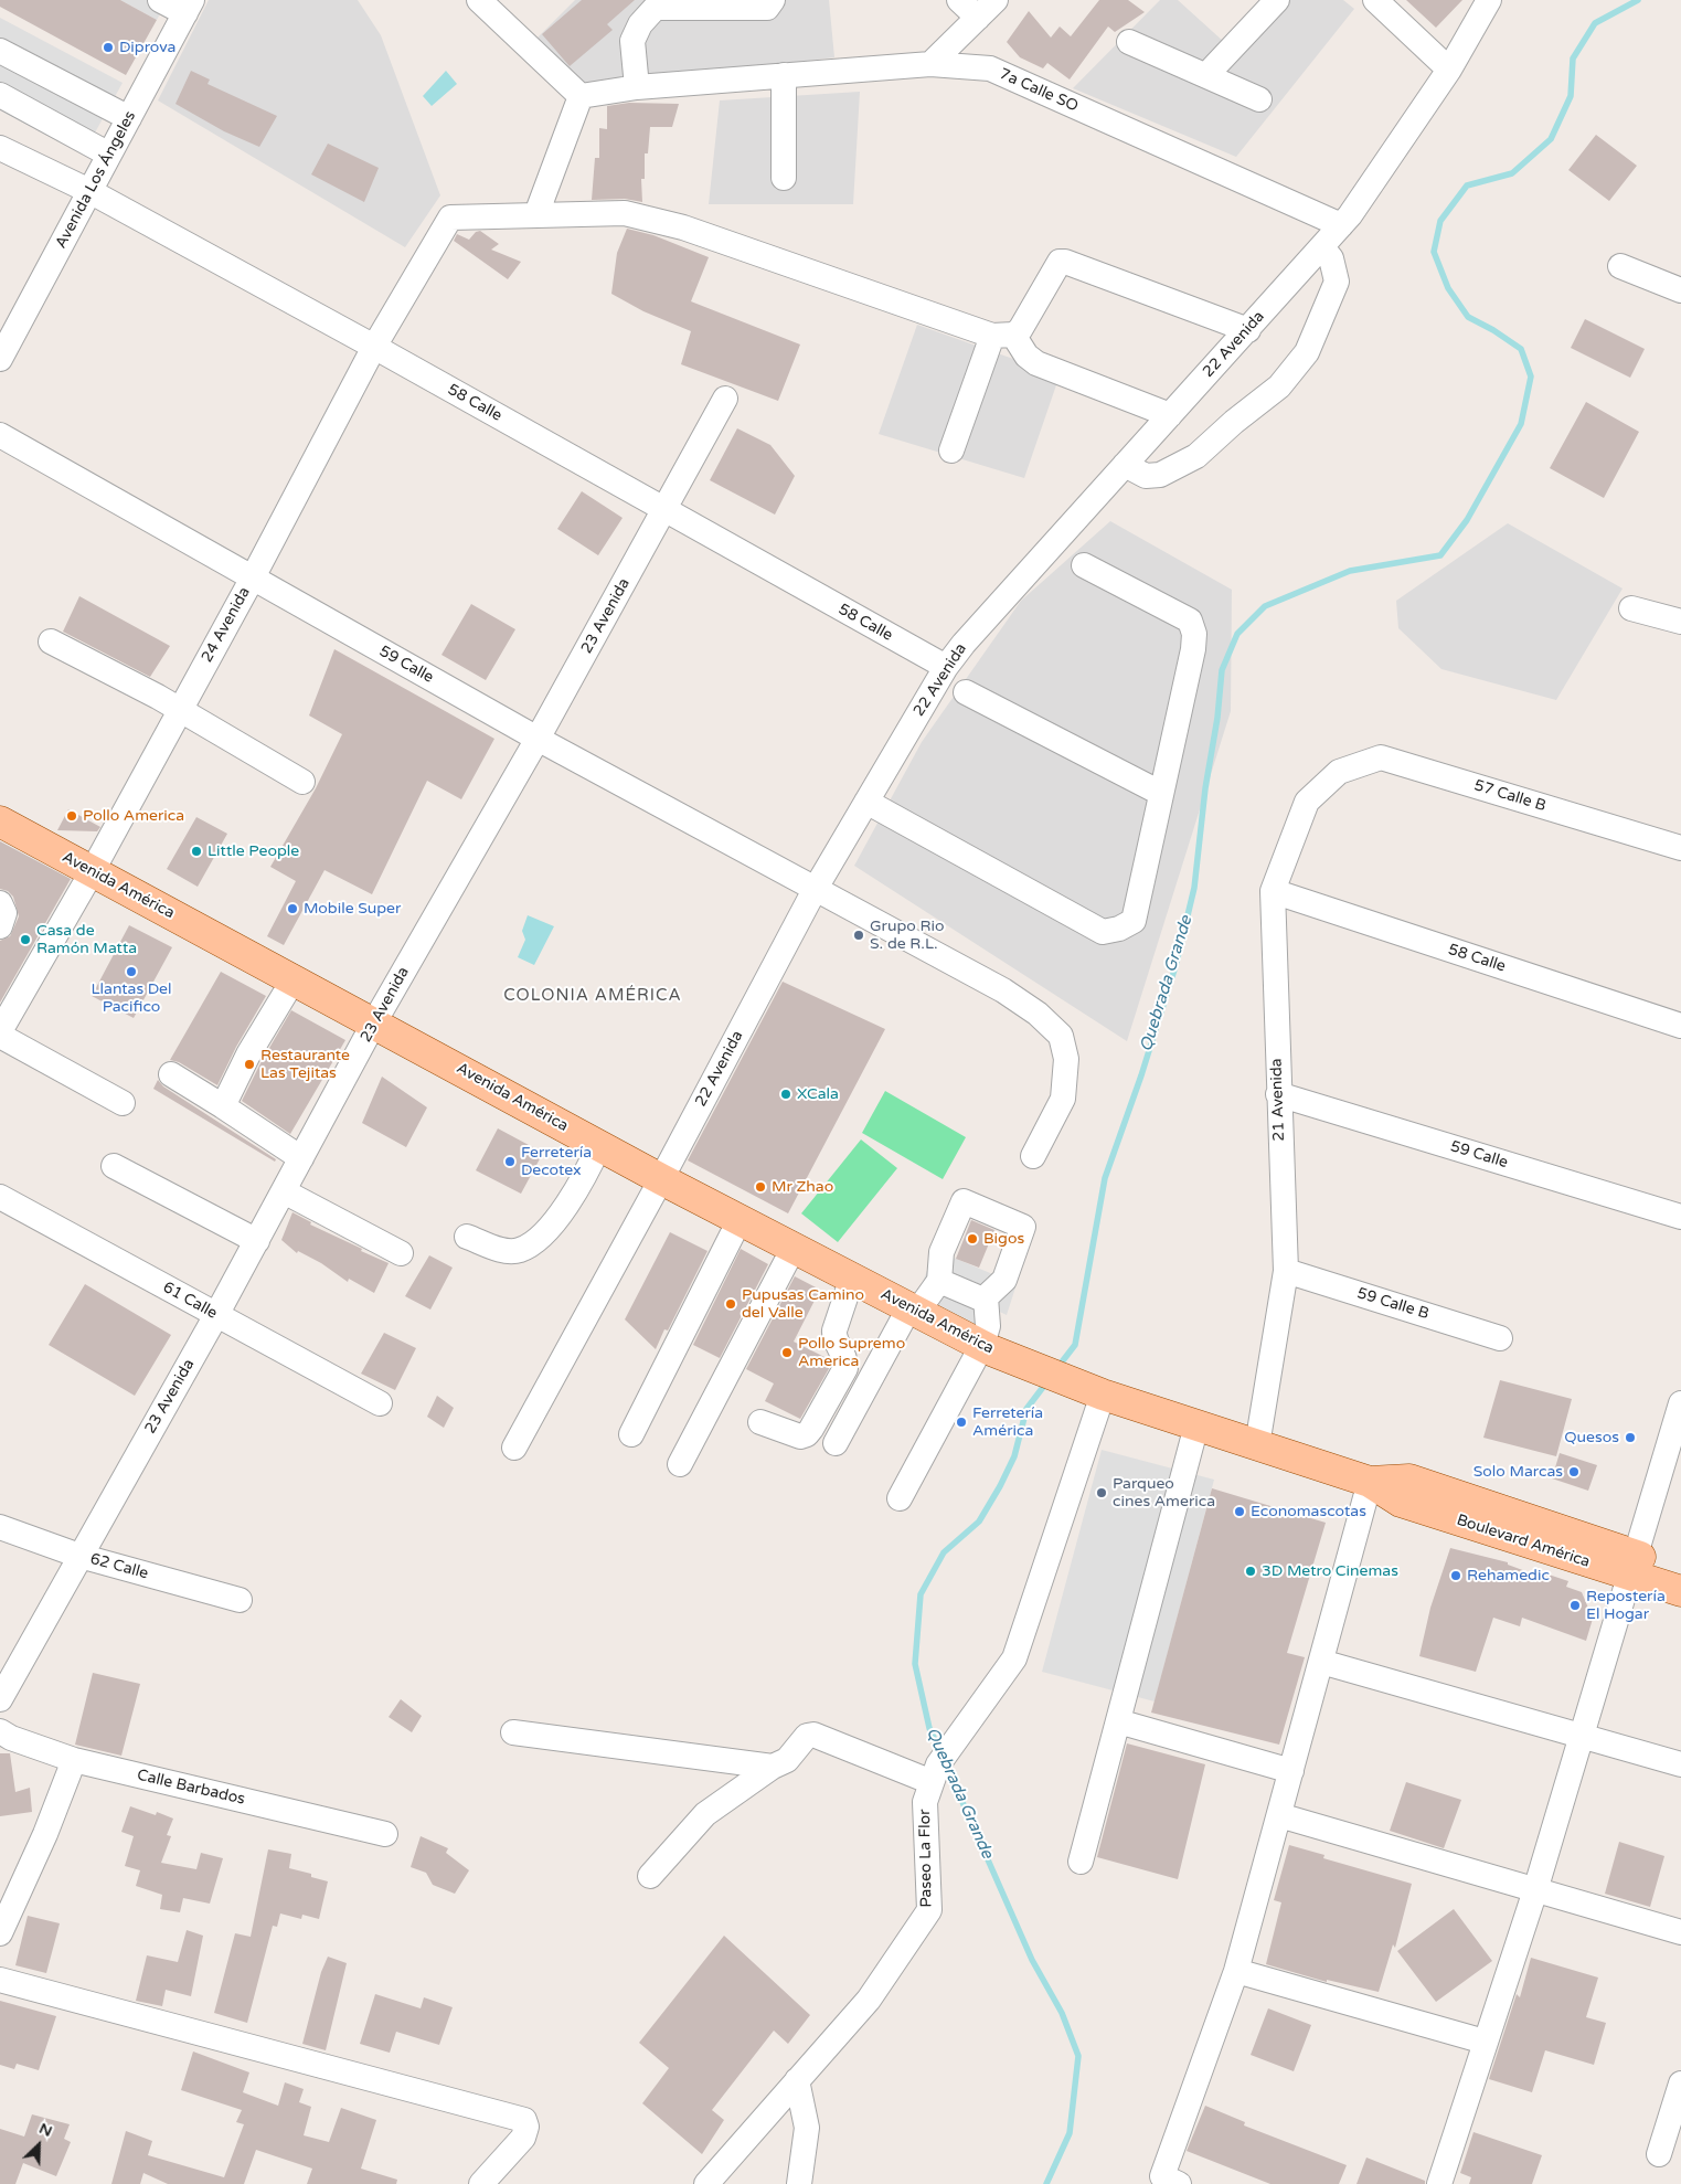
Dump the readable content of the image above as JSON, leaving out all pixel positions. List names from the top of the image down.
{
  "streets": {
    "main road": ["Avenida América", "Boulevard América"],
    "street": [
      "7a Calle SO",
      "Avenida Los Ángeles",
      "22 Avenida",
      "58 Calle",
      "23 Avenida",
      "24 Avenida",
      "59 Calle",
      "57 Calle B",
      "21 Avenida",
      "61 Calle",
      "59 Calle B",
      "62 Calle",
      "Calle Barbados",
      "Paseo La Flor"
    ]
  },
  "crossings": [
    ["7a Calle SO", "22 Avenida"],
    ["Avenida Los Ángeles", "58 Calle"],
    ["22 Avenida", "58 Calle"],
    ["22 Avenida", "59 Calle"],
    ["22 Avenida", "Avenida América"],
    ["58 Calle", "23 Avenida"],
    ["58 Calle", "24 Avenida"],
    ["58 Calle", "21 Avenida"],
    ["23 Avenida", "59 Calle"],
    ["23 Avenida", "Avenida América"],
    ["23 Avenida", "61 Calle"],
    ["23 Avenida", "62 Calle"],
    ["24 Avenida", "59 Calle"],
    ["24 Avenida", "Avenida América"],
    ["59 Calle", "21 Avenida"],
    ["57 Calle B", "21 Avenida"],
    ["Avenida América", "Boulevard América"],
    ["Avenida América", "Paseo La Flor"],
    ["21 Avenida", "59 Calle B"],
    ["21 Avenida", "Boulevard América"],
    ["Boulevard América", "Paseo La Flor"]
  ],
  "districts": ["COLONIA AMÉRICA"],
  "water": ["Quebrada Grande"],
  "places": [
    "Diprova",
    "Pollo America",
    "Little People",
    "Mobile Super",
    "Grupo Rio S. de R.L.",
    "Casa de Ramón Matta",
    "Llantas Del Pacifico",
    "Restaurante Las Tejitas",
    "XCala",
    "Ferretería Decotex",
    "Mr Zhao",
    "Bigos",
    "Pupusas Camino del Valle",
    "Pollo Supremo America",
    "Ferretería América",
    "Quesos",
    "Solo Marcas",
    "Parqueo cines America",
    "Economascotas",
    "3D Metro Cinemas",
    "Rehamedic",
    "Repostería El Hogar"
  ],
  "north": "top right"
}
